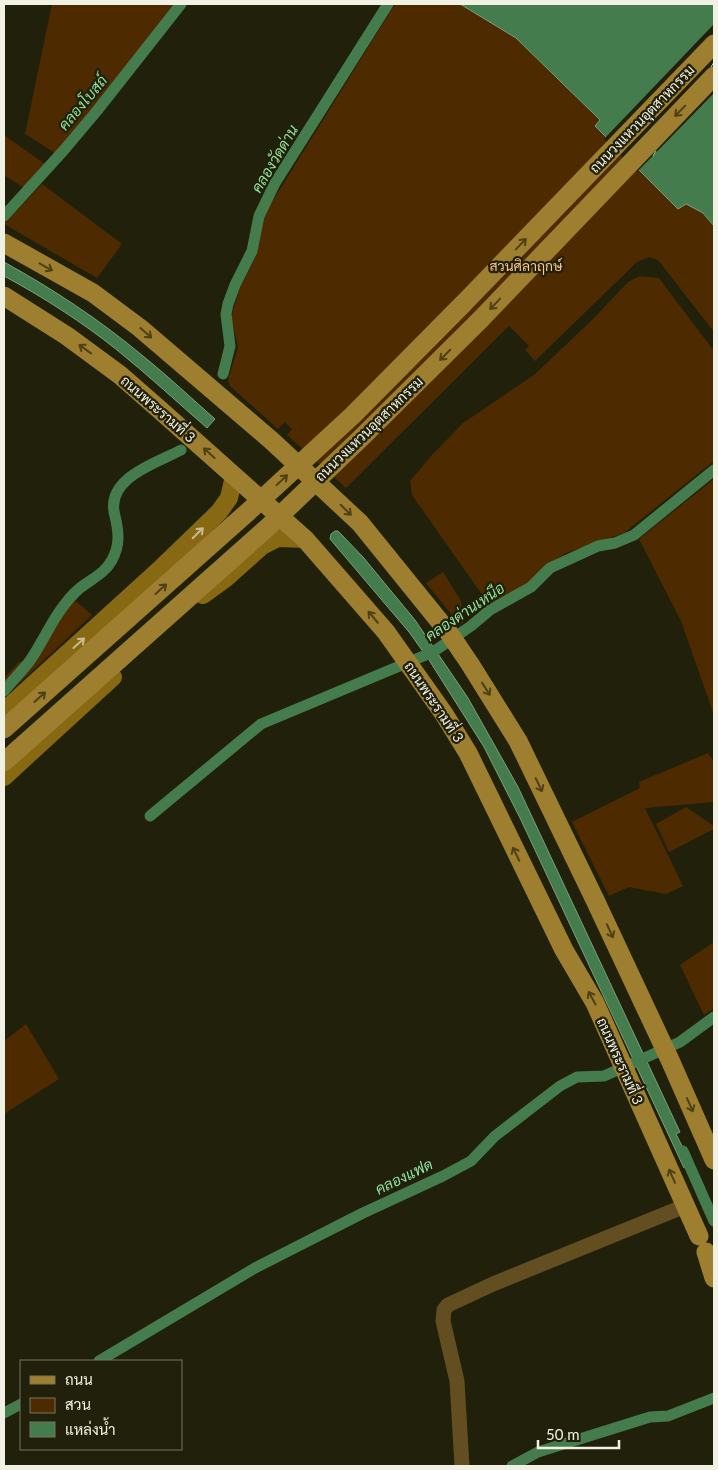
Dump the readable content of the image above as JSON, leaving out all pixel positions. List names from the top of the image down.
{
  "streets": {
    "main road": ["ถนนวงแหวนอุตสาหกรรม", "ถนนพระรามที่ 3"]
  },
  "water": [
    "คลองโบสถ์",
    "คลองวัดด่าน",
    "คลองด่านเหนือ",
    "คลองแฟด"
  ],
  "parks": ["สวนศิลาฤกษ์"],
  "legend": ["ถนน", "สวน", "แหล่งน้ำ"],
  "scale_bar": "50 m"
}
